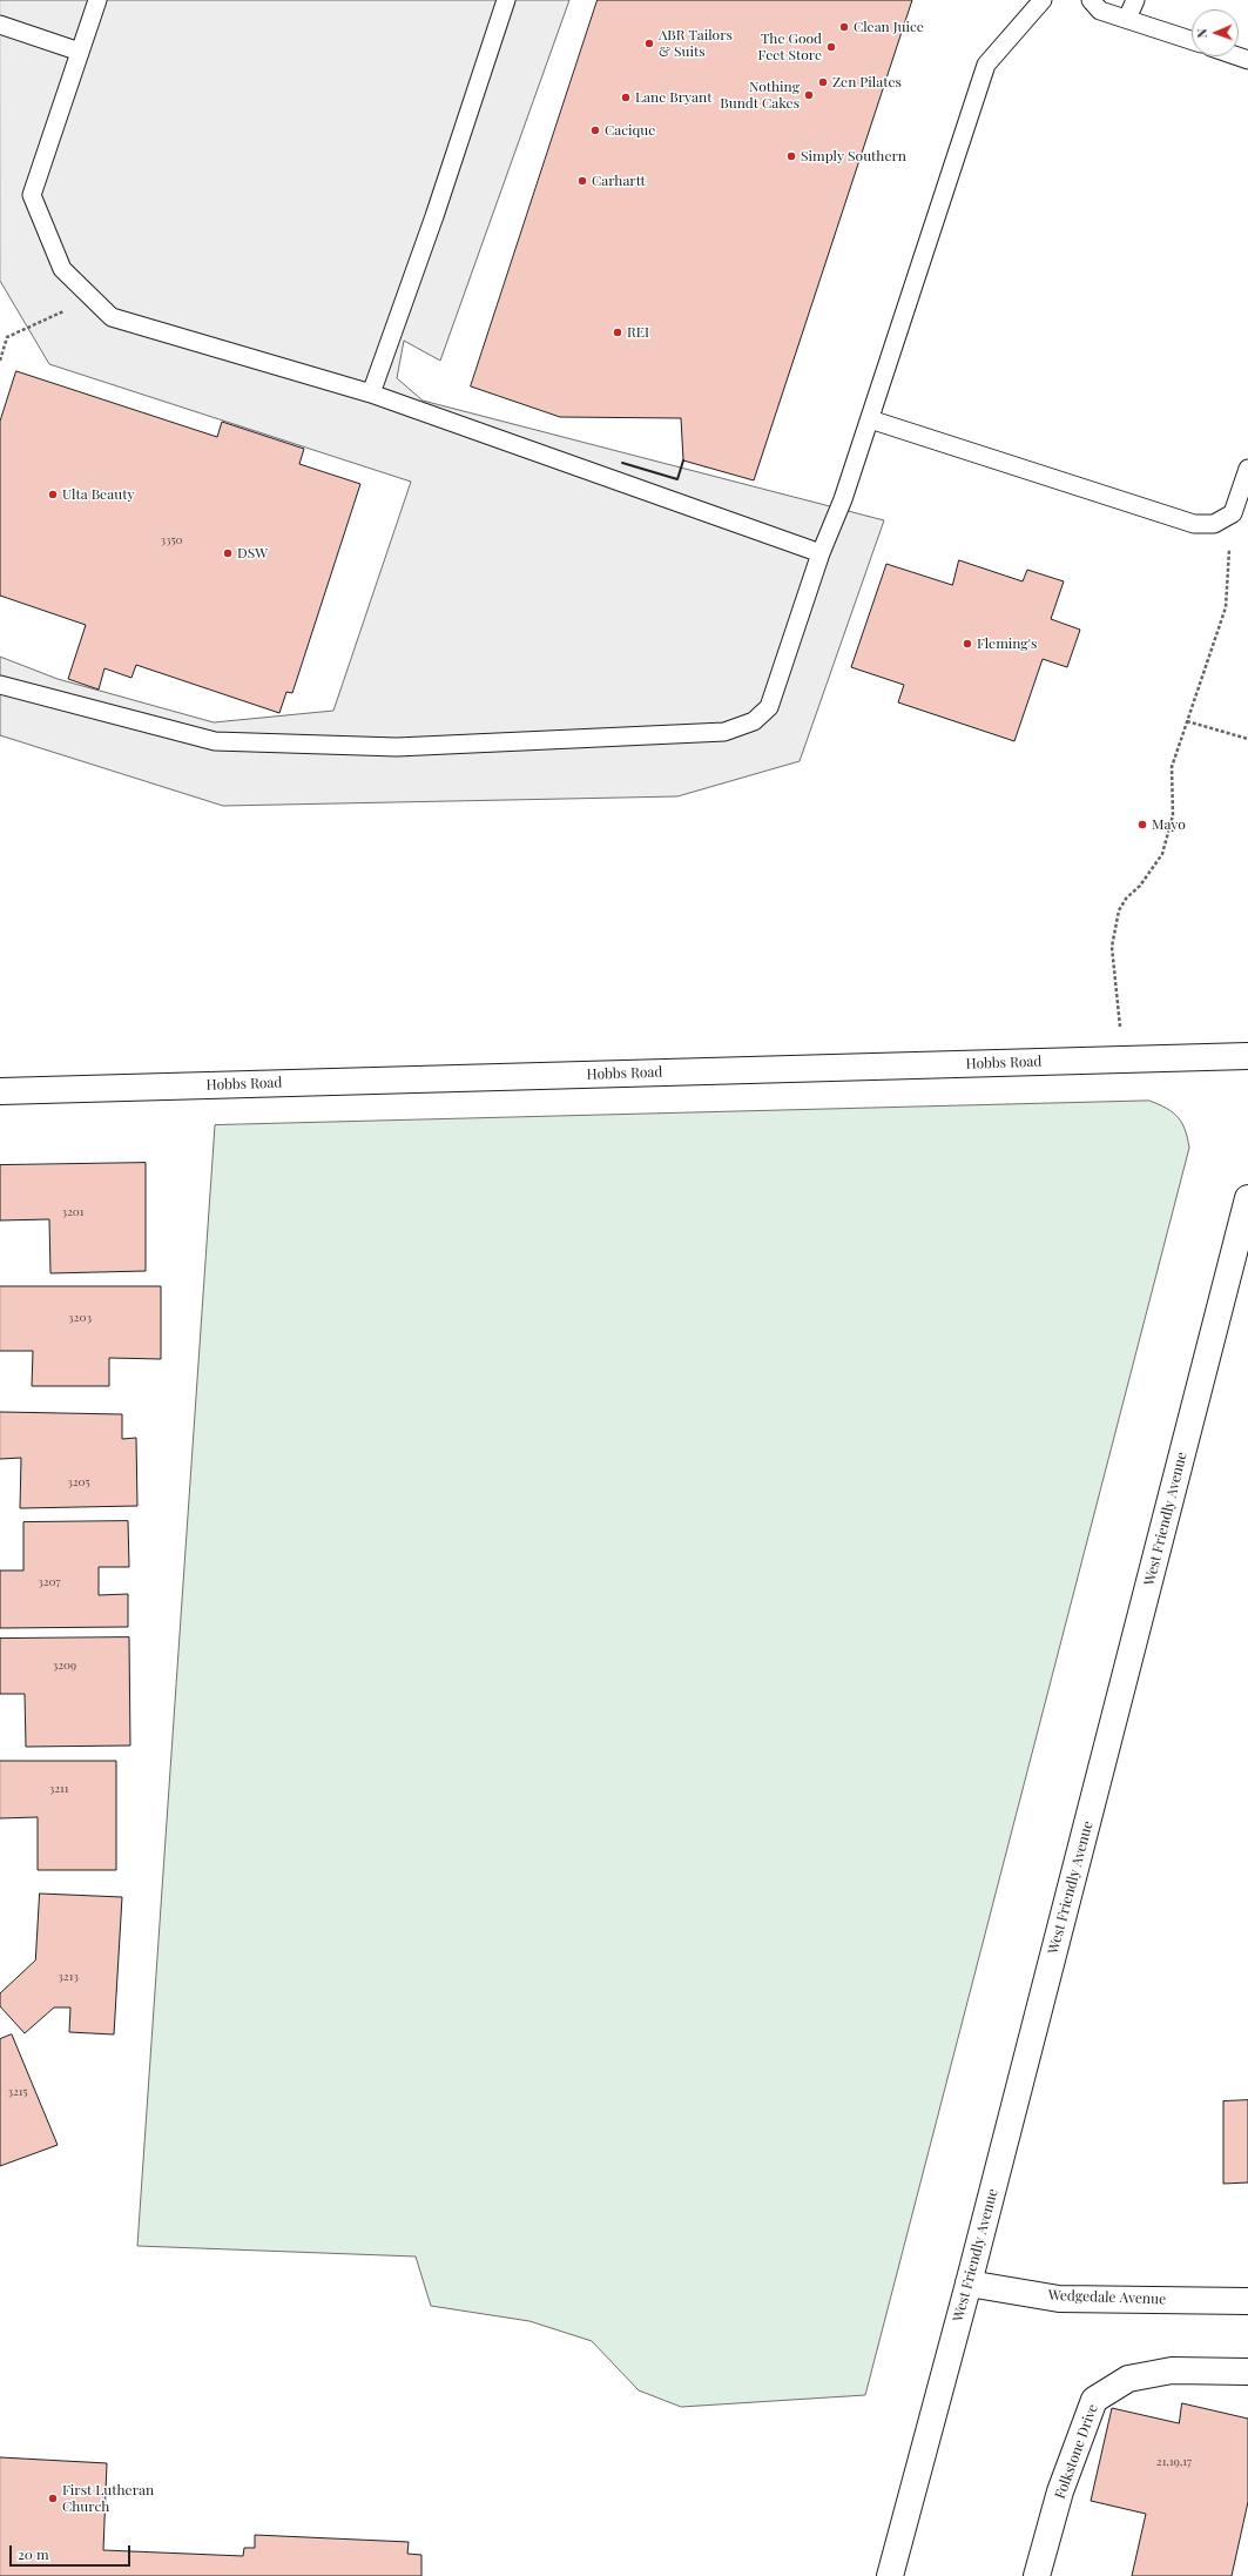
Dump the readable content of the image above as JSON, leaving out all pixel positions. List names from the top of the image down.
{
  "streets": {
    "street": [
      "Hobbs Road",
      "West Friendly Avenue",
      "Wedgedale Avenue",
      "Folkstone Drive"
    ]
  },
  "crossings": [
    ["West Friendly Avenue", "Wedgedale Avenue"]
  ],
  "places": [
    "Clean Juice",
    "ABR Tailors & Suits",
    "The Good Feet Store",
    "Zen Pilates",
    "Nothing Bundt Cakes",
    "Lane Bryant",
    "Cacique",
    "Simply Southern",
    "Carhartt",
    "REI",
    "Ulta Beauty",
    "DSW",
    "Fleming's",
    "Mayo",
    "First Lutheran Church"
  ],
  "house_numbers": [
    "3350",
    "3201",
    "3203",
    "3205",
    "3207",
    "3209",
    "3211",
    "3213",
    "3215",
    "21,19,17"
  ],
  "scale_bar": "20 m",
  "north": "left"
}
